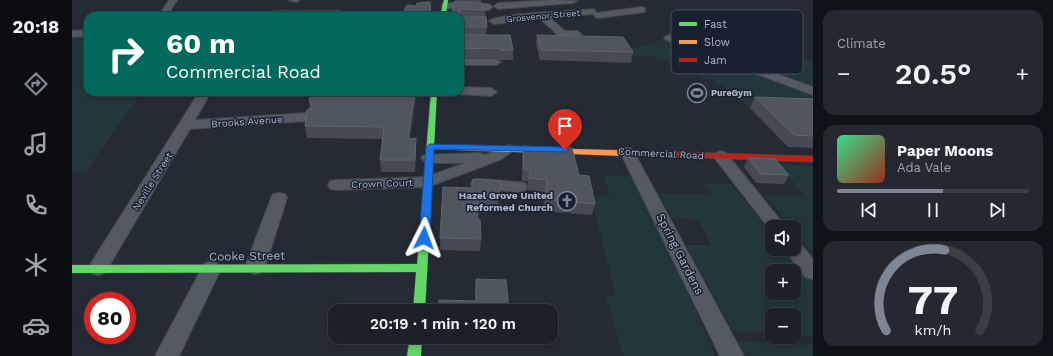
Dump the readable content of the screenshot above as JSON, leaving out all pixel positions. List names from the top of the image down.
{
  "streets": {
    "main road": ["Commercial Road", "Cooke Street"],
    "street": [
      "Grosvenor Street",
      "Brooks Avenue",
      "Neville Street",
      "Crown Court",
      "Spring Gardens"
    ]
  },
  "crossings": [
    ["Brooks Avenue", "Neville Street"],
    ["Commercial Road", "Crown Court"],
    ["Commercial Road", "Spring Gardens"],
    ["Neville Street", "Cooke Street"]
  ],
  "places": {
    "sports": ["PureGym"],
    "church": ["Hazel Grove United Reformed Church"]
  },
  "legend": ["Fast", "Slow", "Jam"],
  "page": {
    "tabs": "20:18",
    "tile": "Climate",
    "turn": ["60 m", "Commercial Road"],
    "heat": ["−", "20.5°", "+"],
    "song": ["Paper Moons", "Ada Vale"],
    "map_buttons": ["+", "−"],
    "limit": "80",
    "trip": "20:19 · 1 min · 120 m",
    "gauge": ["77", "km/h"]
  }
}
